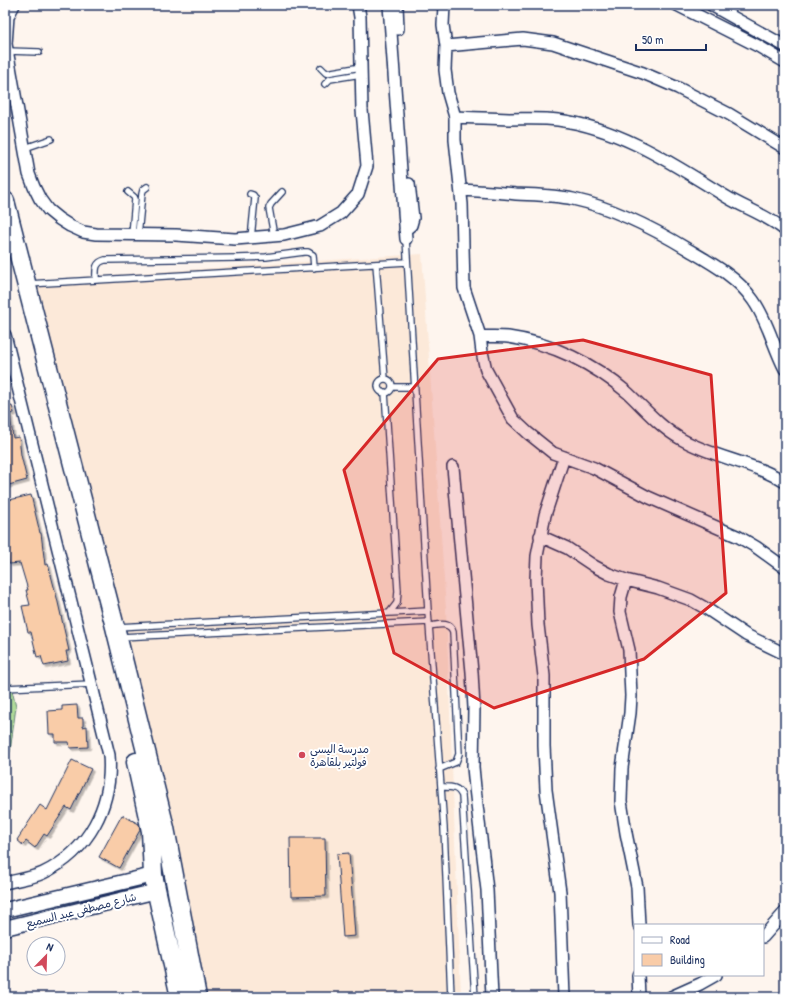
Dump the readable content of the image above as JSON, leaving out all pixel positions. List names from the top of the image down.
{
  "streets": {
    "street": ["شارع مصطفى عبد السميع"]
  },
  "places": ["مدرسة اليسي فولتير بلقاهرة"],
  "legend": ["Road", "Building"],
  "scale_bar": "50 m",
  "north": "top right"
}
